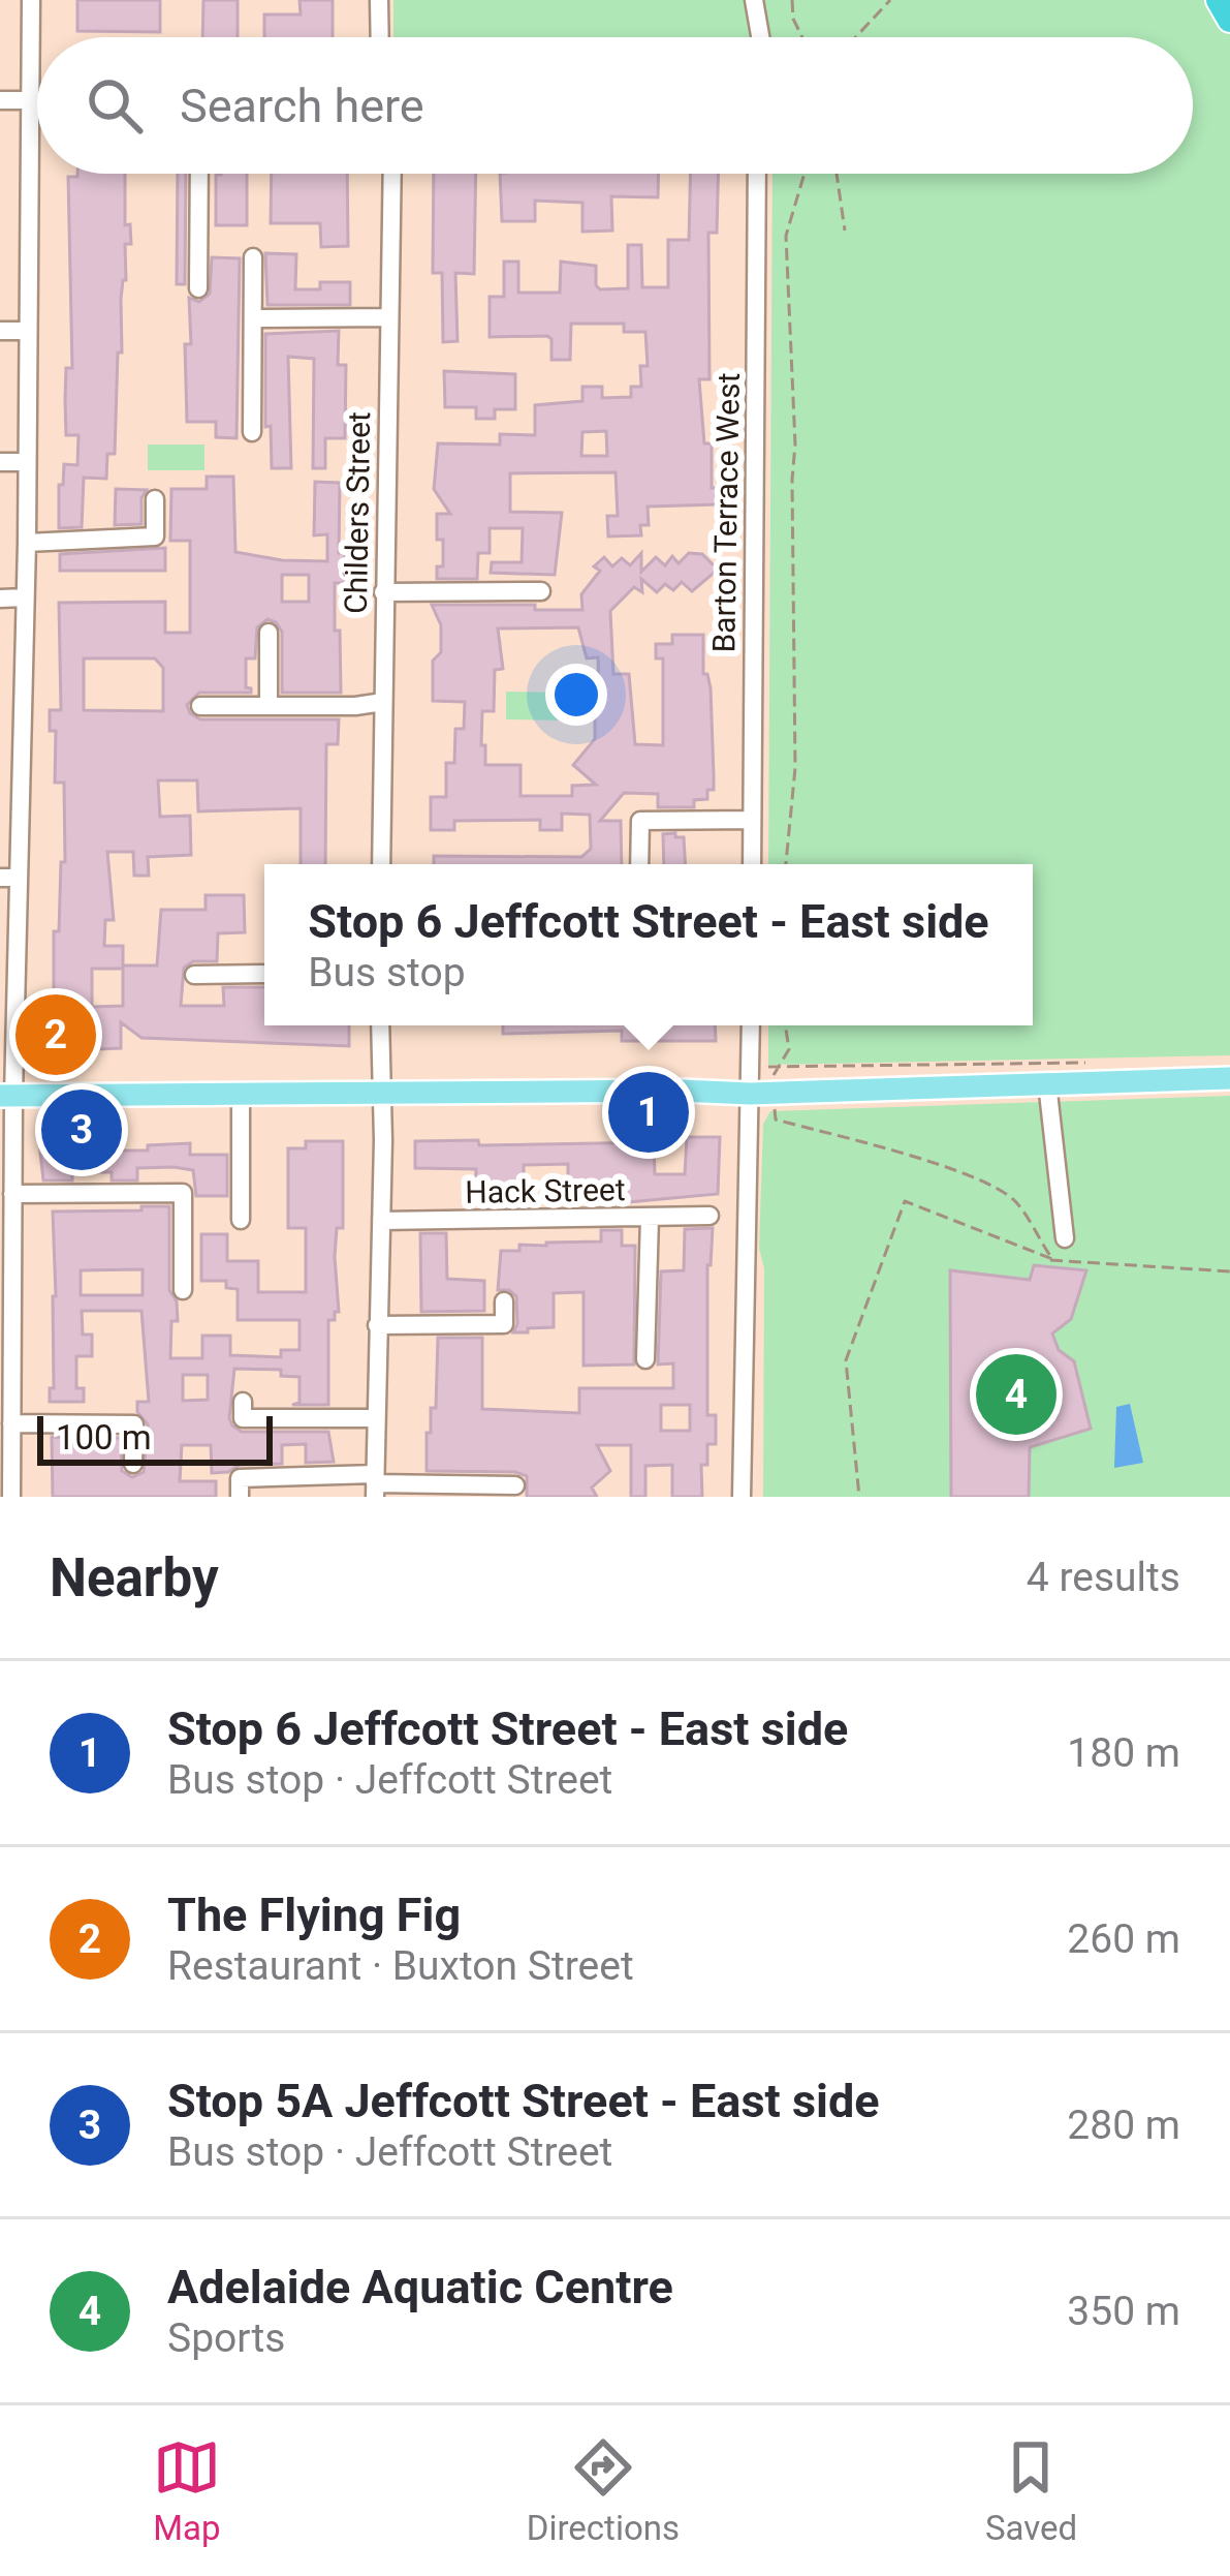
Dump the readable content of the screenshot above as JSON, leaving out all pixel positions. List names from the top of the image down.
{
  "streets": {
    "street": ["Childers Street", "Barton Terrace West", "Hack Street"]
  },
  "scale_bar": "100 m",
  "page": {
    "search": "Search here",
    "popup": ["Stop 6 Jeffcott Street - East side", "Bus stop"],
    "pins": [
      "2",
      "1",
      "3",
      "4"
    ],
    "scale": "100 m",
    "heading": ["Nearby", "4 results"],
    "list": [
      {
        "mark": "1",
        "name": "Stop 6 Jeffcott Street - East side",
        "note": "Bus stop · Jeffcott Street",
        "value": "180 m"
      },
      {
        "mark": "2",
        "name": "The Flying Fig",
        "note": "Restaurant · Buxton Street",
        "value": "260 m"
      },
      {
        "mark": "3",
        "name": "Stop 5A Jeffcott Street - East side",
        "note": "Bus stop · Jeffcott Street",
        "value": "280 m"
      },
      {
        "mark": "4",
        "name": "Adelaide Aquatic Centre",
        "note": "Sports",
        "value": "350 m"
      }
    ],
    "nav": ["Map", "Directions", "Saved"]
  }
}
